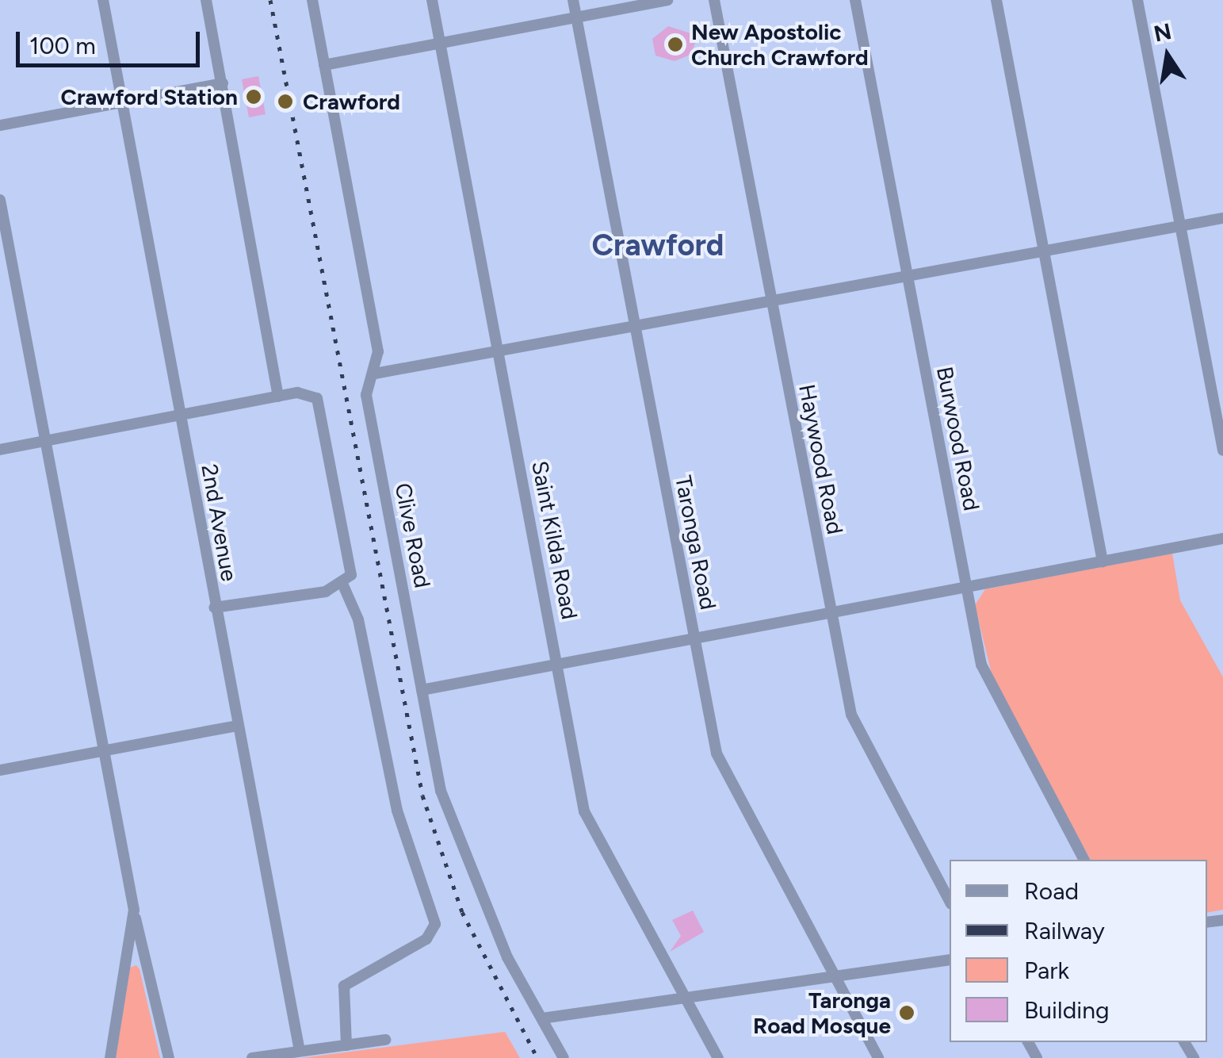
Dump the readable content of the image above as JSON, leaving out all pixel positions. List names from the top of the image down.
{
  "streets": {
    "street": [
      "Burwood Road",
      "Haywood Road",
      "2nd Avenue",
      "Clive Road",
      "Saint Kilda Road",
      "Taronga Road"
    ]
  },
  "districts": ["Crawford"],
  "places": [
    "New Apostolic Church Crawford",
    "Crawford Station",
    "Crawford",
    "Taronga Road Mosque"
  ],
  "legend": [
    "Road",
    "Railway",
    "Park",
    "Building"
  ],
  "scale_bar": "100 m",
  "north": "top"
}
